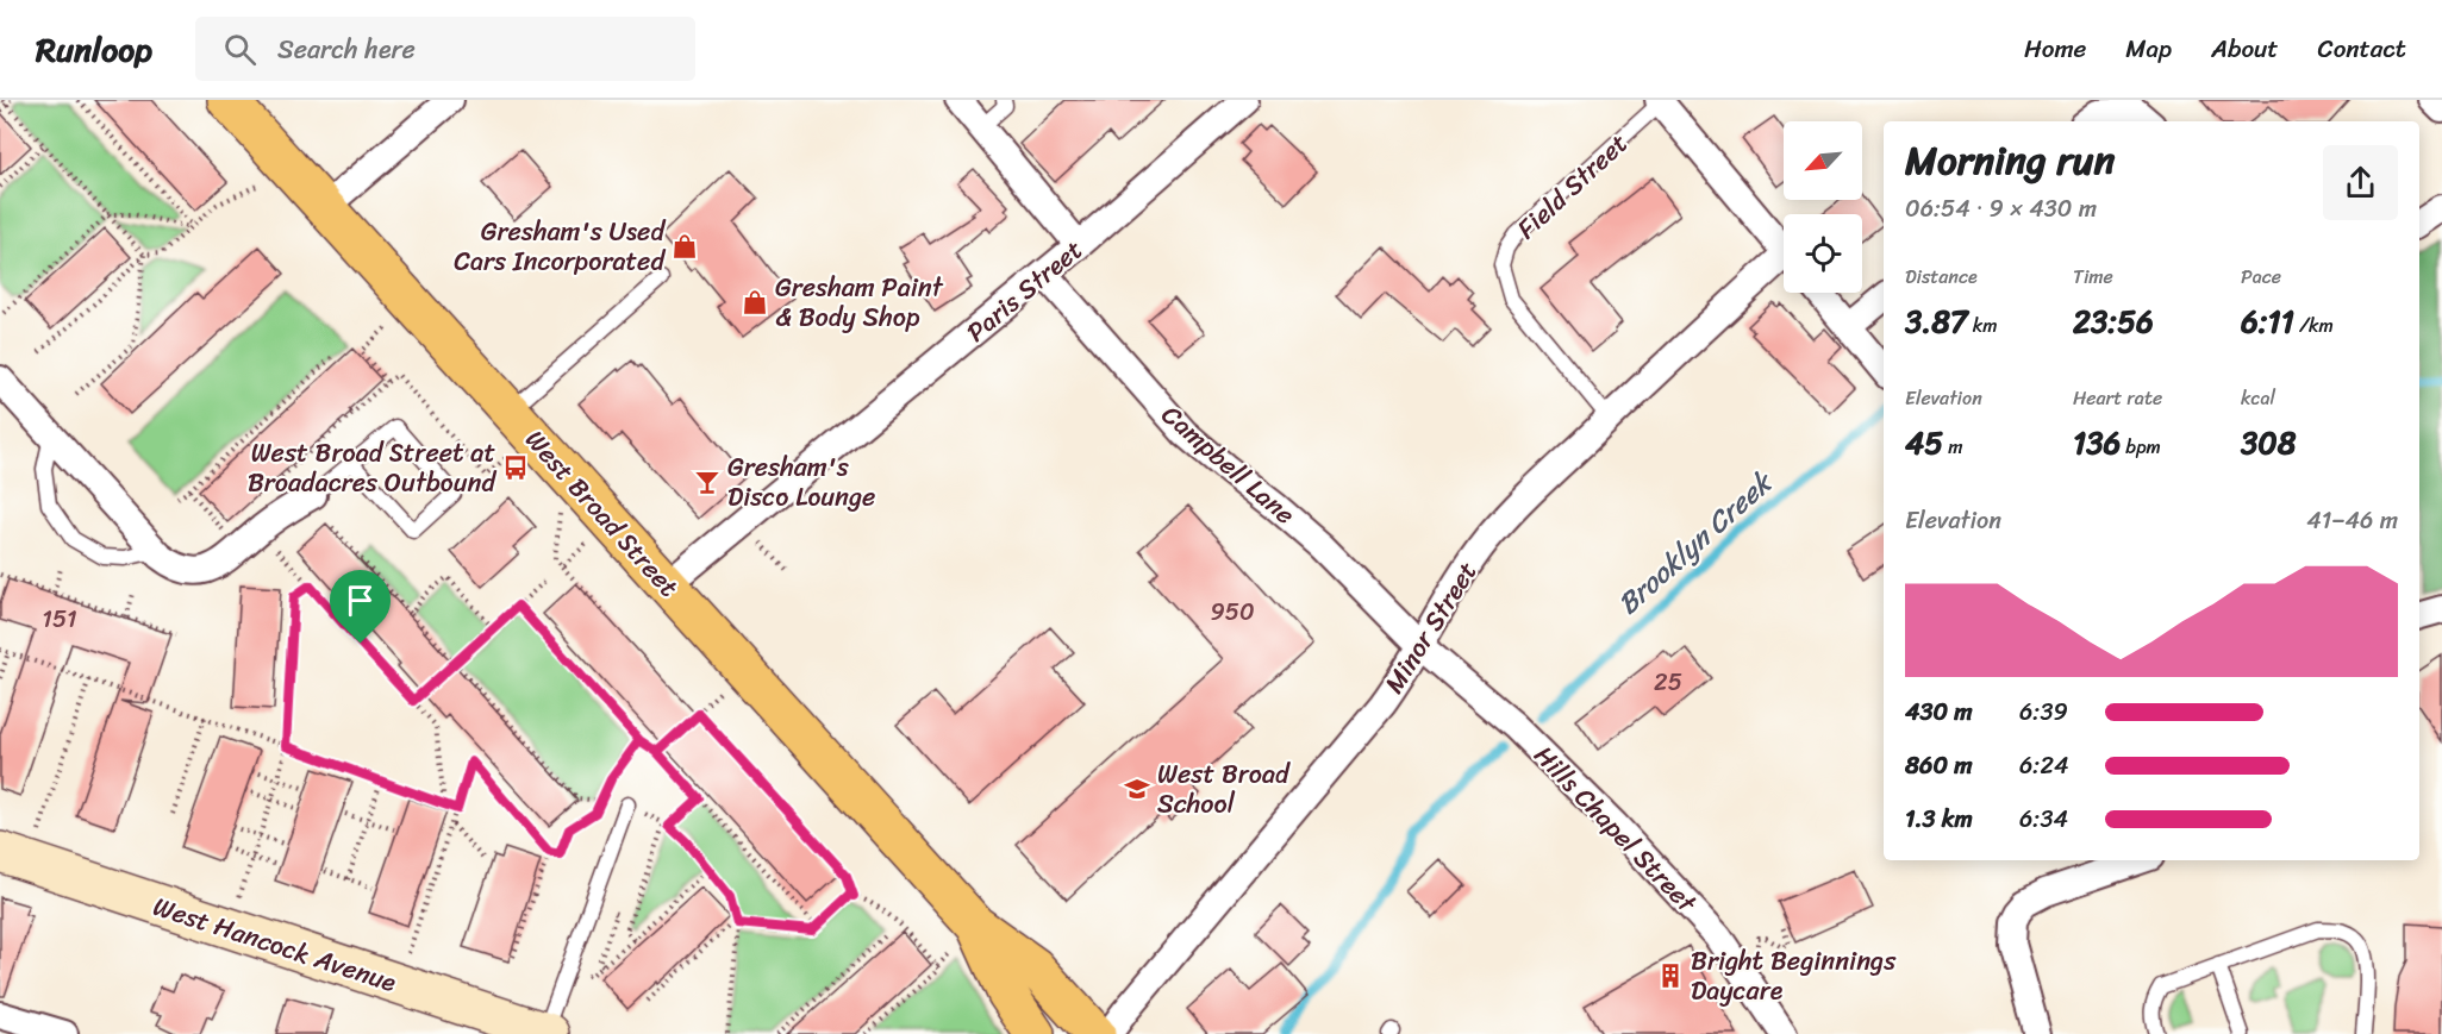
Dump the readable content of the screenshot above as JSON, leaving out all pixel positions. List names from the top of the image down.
{
  "streets": {
    "main road": ["West Broad Street"],
    "street": [
      "Paris Street",
      "Campbell Lane",
      "Minor Street",
      "Hills Chapel Street",
      "West Hancock Avenue"
    ],
    "lane": ["Field Street"]
  },
  "crossings": [
    ["Field Street", "Minor Street"],
    ["Paris Street", "Campbell Lane"],
    ["Paris Street", "West Broad Street"],
    ["Campbell Lane", "Minor Street"],
    ["Campbell Lane", "Hills Chapel Street"],
    ["Minor Street", "Hills Chapel Street"]
  ],
  "water": ["Brooklyn Creek"],
  "places": {
    "shop": ["Gresham's Used Cars Incorporated", "Gresham Paint & Body Shop"],
    "bus stop": ["West Broad Street at Broadacres Outbound"],
    "bar": ["Gresham's Disco Lounge"],
    "school or university": ["West Broad School"],
    "building": ["Bright Beginnings Daycare"]
  },
  "house_numbers": ["950", "151", "25"],
  "north": "bottom left",
  "page": {
    "header": "Runloop",
    "search": "Search here",
    "nav": [
      "Home",
      "Map",
      "About",
      "Contact"
    ],
    "heading": ["Morning run", "06:54 · 9 × 430 m"],
    "stats": [
      ["Distance", "3.87 km"],
      ["Time", "23:56"],
      ["Pace", "6:11 /km"],
      ["Elevation", "45 m"],
      ["Heart rate", "136 bpm"],
      ["kcal", "308"]
    ],
    "chart": ["Elevation", "41–46 m"],
    "list": [
      {
        "name": "430 m",
        "note": "6:39"
      },
      {
        "name": "860 m",
        "note": "6:24"
      },
      {
        "name": "1.3 km",
        "note": "6:34"
      }
    ]
  }
}
